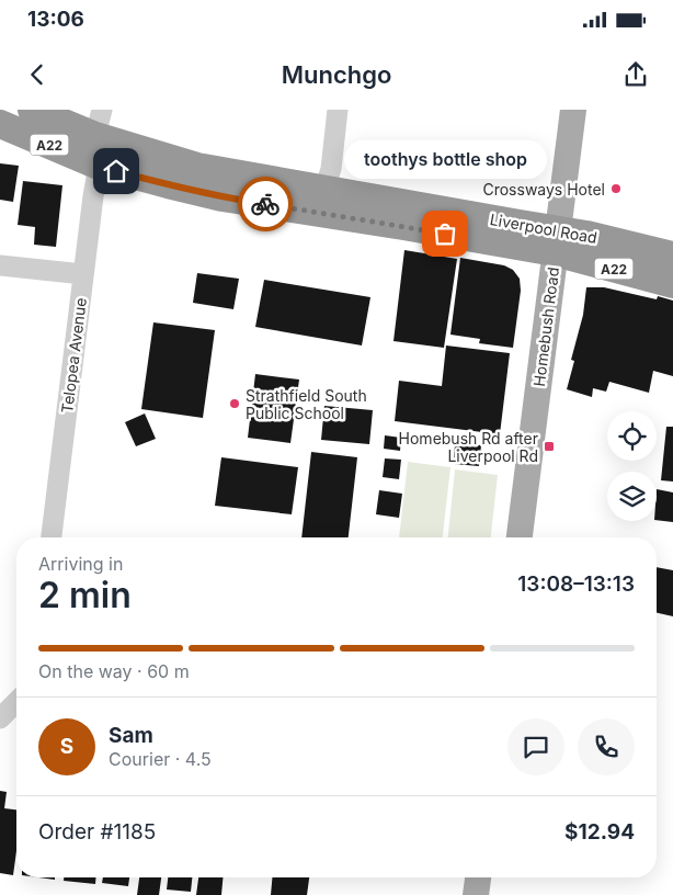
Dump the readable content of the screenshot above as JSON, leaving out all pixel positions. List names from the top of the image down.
{
  "streets": {
    "highway": ["A22", "Liverpool Road"],
    "main road": ["Homebush Road"],
    "street": ["Telopea Avenue"]
  },
  "crossings": [
    ["Liverpool Road", "Homebush Road"],
    ["Liverpool Road", "Telopea Avenue"]
  ],
  "places": {
    "other": ["Crossways Hotel", "toothys bottle shop", "Strathfield South Public School"],
    "transit": ["Homebush Rd after Liverpool Rd"]
  },
  "page": {
    "status": "13:06",
    "header": "Munchgo",
    "bubble": "toothys bottle shop",
    "heading": ["2 min", "Arriving in", "13:08–13:13"],
    "panel": [
      "Sam",
      "Courier · 4.5",
      "Order #1185",
      "$12.94"
    ],
    "bar": "On the way · 60 m",
    "round": "S"
  }
}
